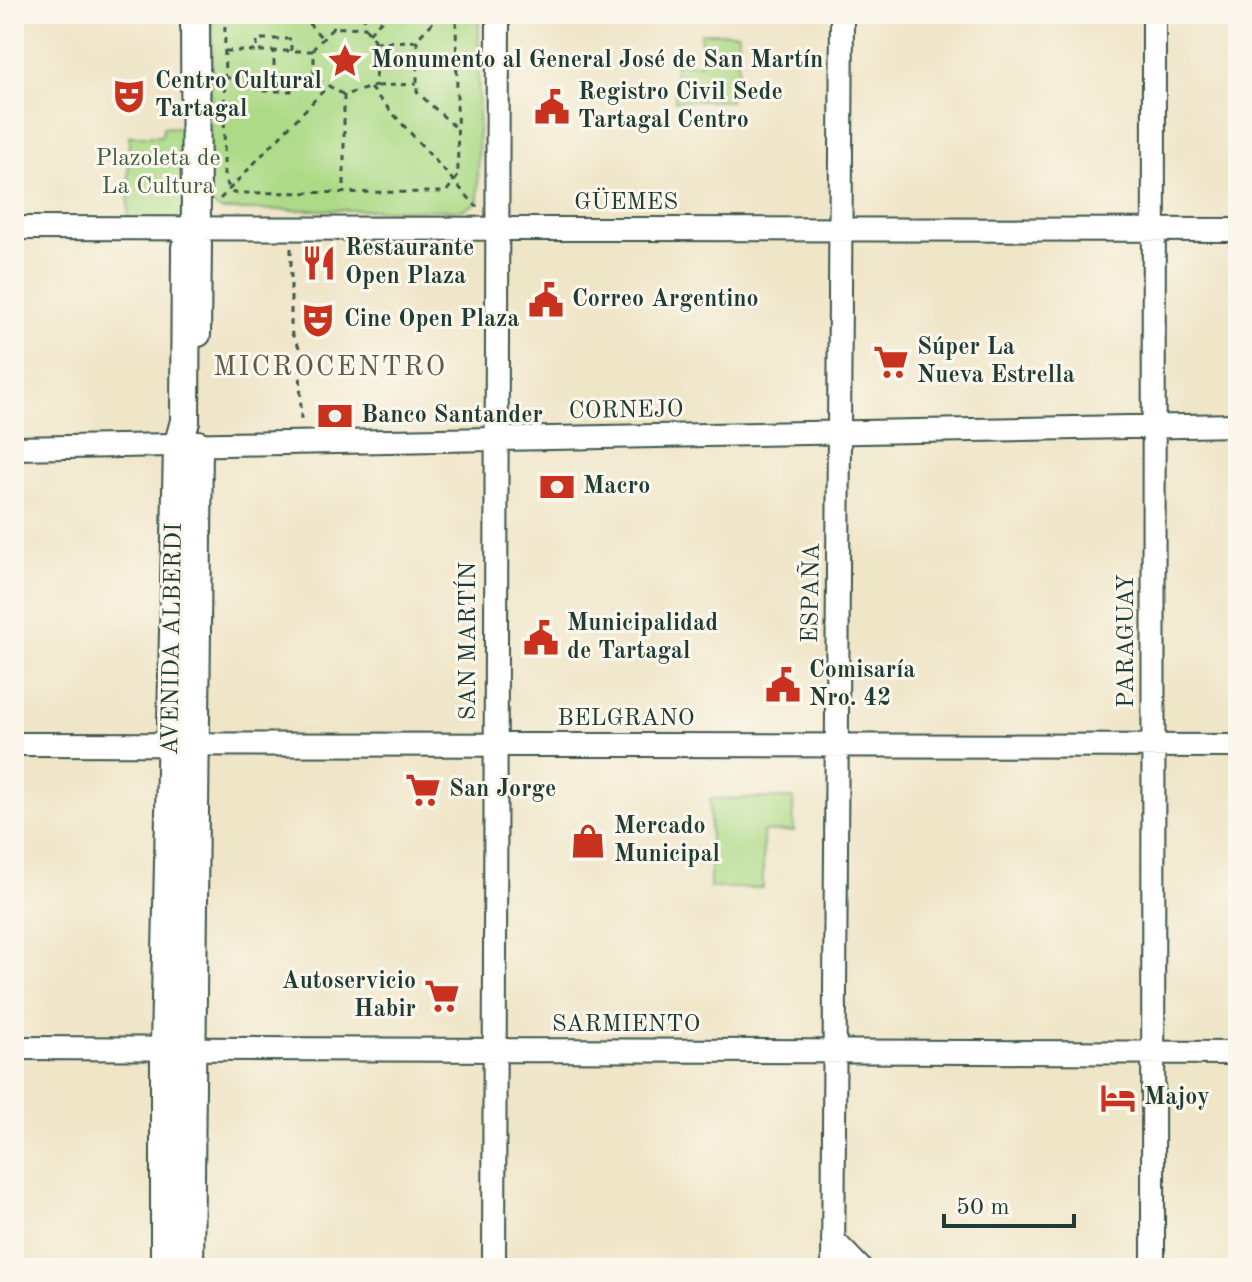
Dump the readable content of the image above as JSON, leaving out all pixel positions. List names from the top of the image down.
{
  "streets": {
    "main road": ["AVENIDA ALBERDI"],
    "street": [
      "GÜEMES",
      "CORNEJO",
      "ESPAÑA",
      "SAN MARTÍN",
      "PARAGUAY",
      "BELGRANO",
      "SARMIENTO"
    ]
  },
  "crossings": [
    ["GÜEMES", "ESPAÑA"],
    ["GÜEMES", "AVENIDA ALBERDI"],
    ["GÜEMES", "SAN MARTÍN"],
    ["GÜEMES", "PARAGUAY"],
    ["CORNEJO", "ESPAÑA"],
    ["CORNEJO", "AVENIDA ALBERDI"],
    ["CORNEJO", "SAN MARTÍN"],
    ["CORNEJO", "PARAGUAY"],
    ["ESPAÑA", "BELGRANO"],
    ["ESPAÑA", "SARMIENTO"],
    ["AVENIDA ALBERDI", "BELGRANO"],
    ["AVENIDA ALBERDI", "SARMIENTO"],
    ["SAN MARTÍN", "BELGRANO"],
    ["SAN MARTÍN", "SARMIENTO"],
    ["PARAGUAY", "BELGRANO"],
    ["PARAGUAY", "SARMIENTO"]
  ],
  "districts": ["MICROCENTRO"],
  "parks": ["Plazoleta de La Cultura"],
  "places": {
    "place": ["Monumento al General José de San Martín"],
    "theatre": ["Centro Cultural Tartagal", "Cine Open Plaza"],
    "public building": [
      "Registro Civil Sede Tartagal Centro",
      "Correo Argentino",
      "Municipalidad de Tartagal",
      "Comisaría Nro. 42"
    ],
    "restaurant": ["Restaurante Open Plaza"],
    "supermarket": ["Súper La Nueva Estrella", "San Jorge", "Autoservicio Habir"],
    "bank": ["Banco Santander", "Macro"],
    "shop": ["Mercado Municipal"],
    "hotel": ["Majoy"]
  },
  "scale_bar": "50 m"
}
